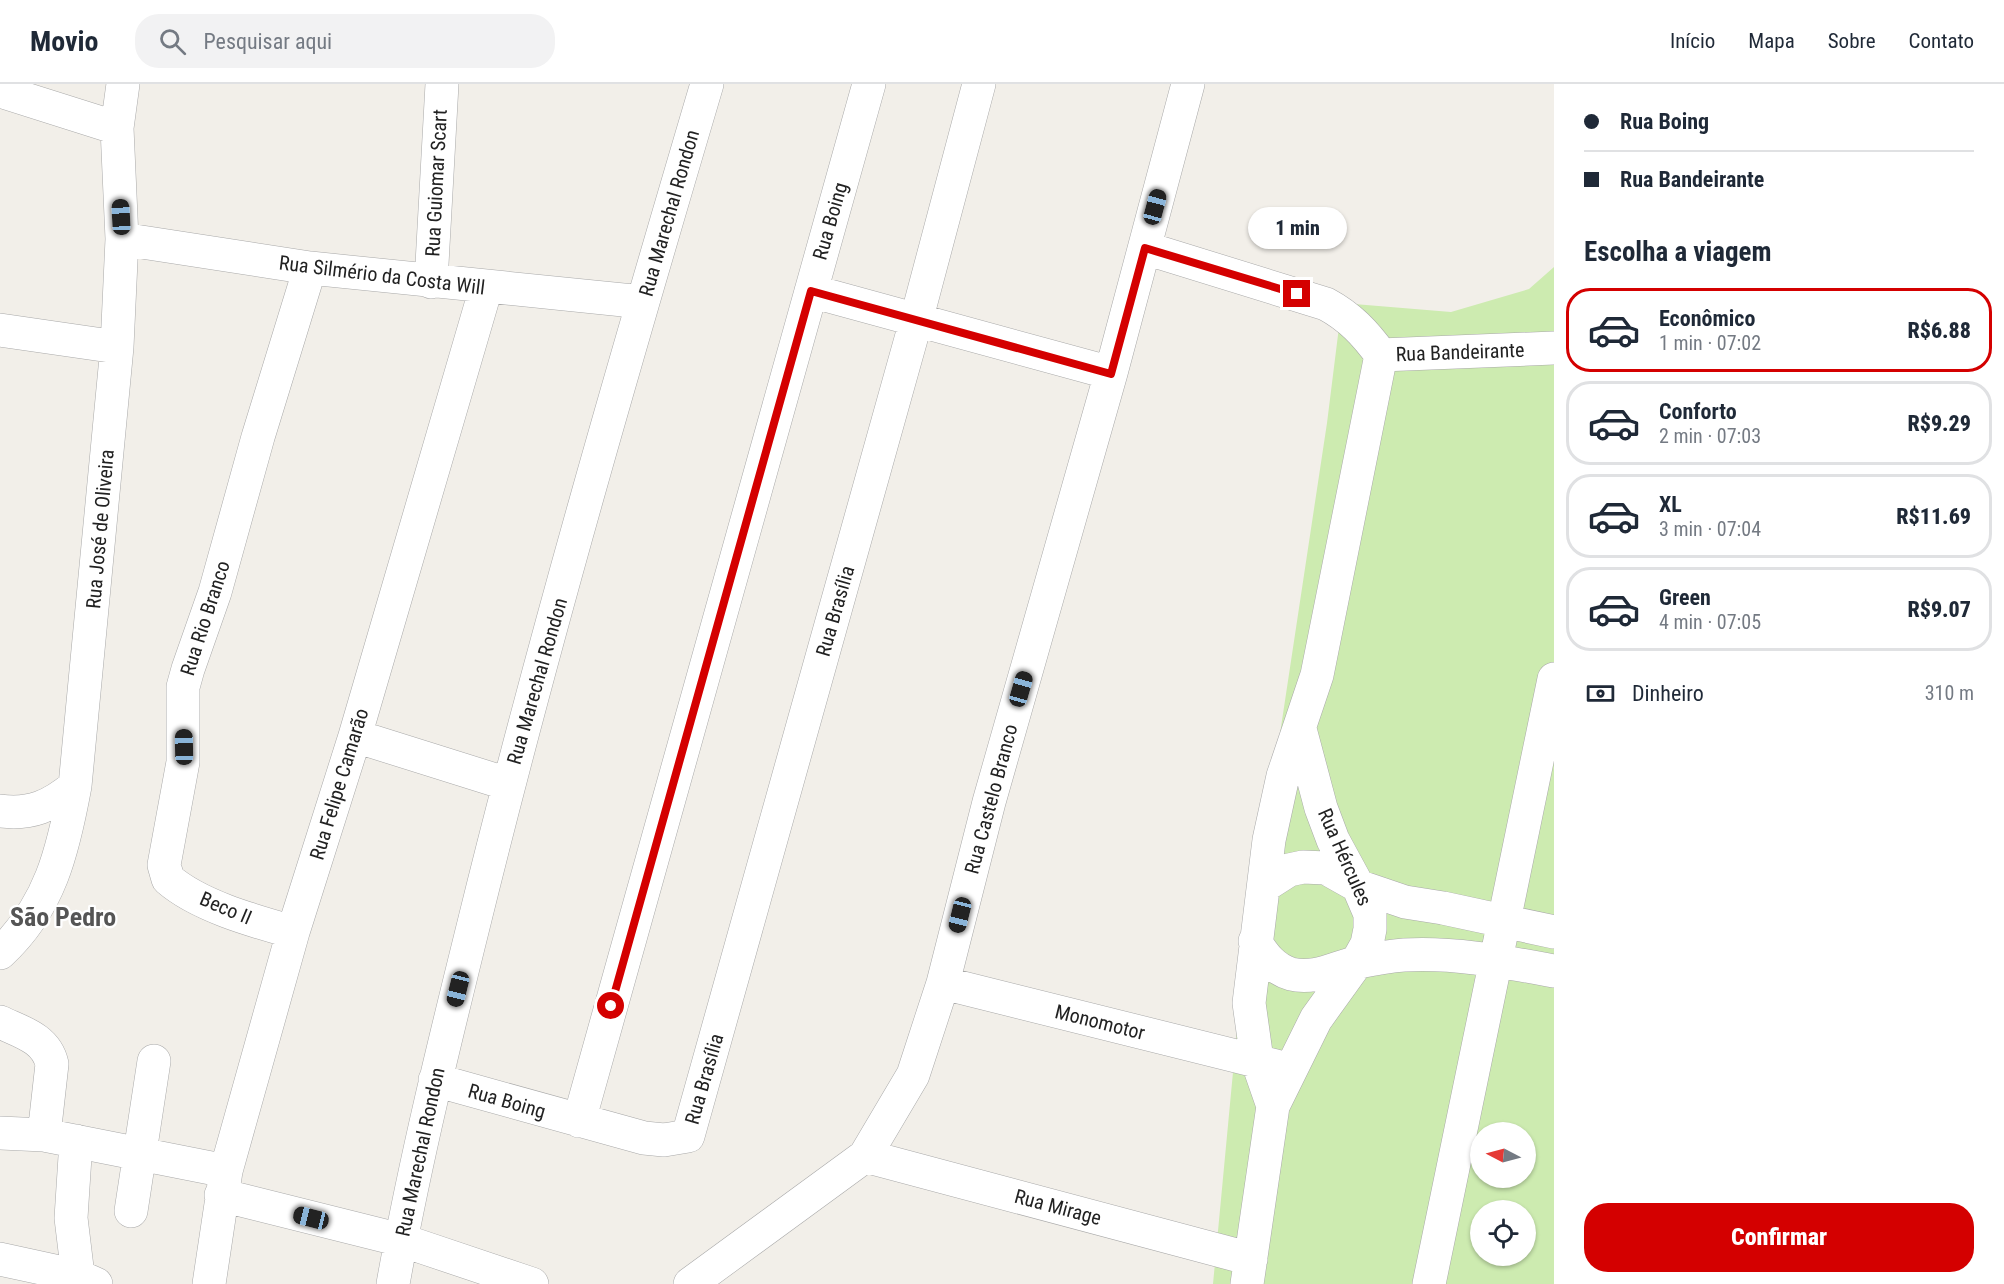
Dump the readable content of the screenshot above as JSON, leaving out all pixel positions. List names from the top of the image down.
{
  "streets": {
    "street": [
      "Rua Guiomar Scart",
      "Rua Marechal Rondon",
      "Rua Boing",
      "Rua Silmério da Costa Will",
      "Rua Bandeirante",
      "Rua José de Oliveira",
      "Rua Brasília",
      "Rua Rio Branco",
      "Rua Felipe Camarão",
      "Rua Castelo Branco",
      "Rua Hércules",
      "Beco II",
      "Monomotor",
      "Rua Mirage"
    ]
  },
  "crossings": [
    ["Rua Guiomar Scart", "Rua Silmério da Costa Will"],
    ["Rua Marechal Rondon", "Rua Boing"],
    ["Rua Marechal Rondon", "Rua Silmério da Costa Will"],
    ["Rua Boing", "Rua Brasília"],
    ["Rua Silmério da Costa Will", "Rua José de Oliveira"],
    ["Rua Silmério da Costa Will", "Rua Rio Branco"],
    ["Rua Silmério da Costa Will", "Rua Felipe Camarão"],
    ["Rua Bandeirante", "Rua Castelo Branco"],
    ["Rua Bandeirante", "Rua Hércules"],
    ["Rua Rio Branco", "Beco II"],
    ["Rua Felipe Camarão", "Beco II"],
    ["Rua Castelo Branco", "Monomotor"],
    ["Rua Castelo Branco", "Rua Mirage"],
    ["Rua Hércules", "Monomotor"],
    ["Rua Hércules", "Rua Mirage"]
  ],
  "districts": ["São Pedro"],
  "north": "left",
  "page": {
    "header": "Movio",
    "search": "Pesquisar aqui",
    "nav": [
      "Início",
      "Mapa",
      "Sobre",
      "Contato"
    ],
    "banner": ["Rua Boing", "Rua Bandeirante"],
    "bubble": "1 min",
    "heading": "Escolha a viagem",
    "list": [
      {
        "name": "Econômico",
        "note": "1 min · 07:02",
        "value": "R$6.88"
      },
      {
        "name": "Conforto",
        "note": "2 min · 07:03",
        "value": "R$9.29"
      },
      {
        "name": "XL",
        "note": "3 min · 07:04",
        "value": "R$11.69"
      },
      {
        "name": "Green",
        "note": "4 min · 07:05",
        "value": "R$9.07"
      }
    ],
    "pay": ["Dinheiro", "310 m"],
    "buttons": "Confirmar"
  }
}
